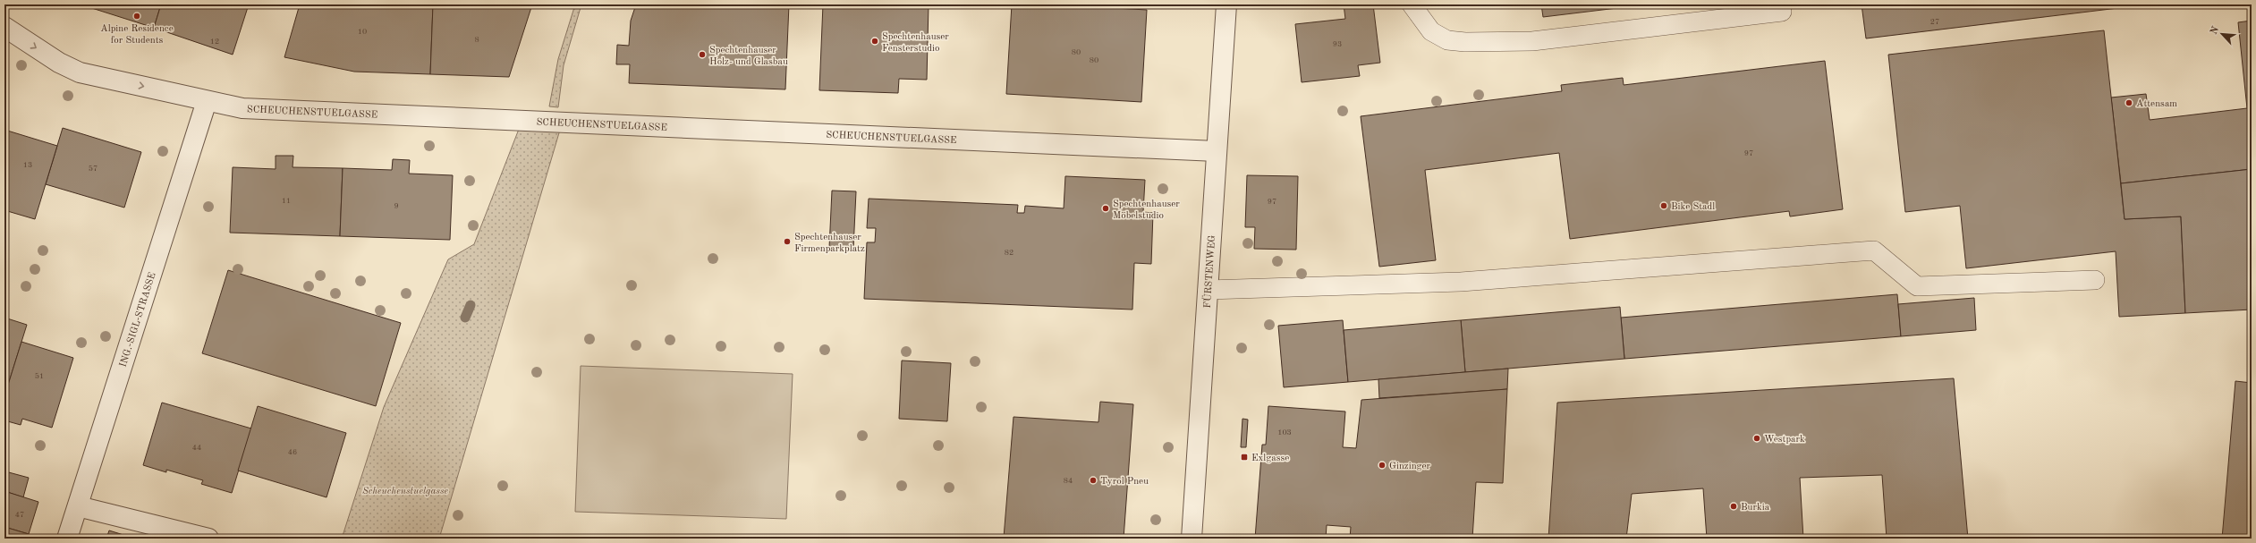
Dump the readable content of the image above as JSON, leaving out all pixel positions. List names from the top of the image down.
{
  "streets": {
    "street": ["SCHEUCHENSTUELGASSE", "FÜRSTENWEG", "ING.-SIGL-STRASSE"]
  },
  "crossings": [
    ["SCHEUCHENSTUELGASSE", "FÜRSTENWEG"],
    ["SCHEUCHENSTUELGASSE", "ING.-SIGL-STRASSE"]
  ],
  "parks": ["Scheuchenstuelgasse"],
  "places": {
    "other": [
      "Alpine Residence for Students",
      "Spechtenhauser Fensterstudio",
      "Spechtenhauser Holz- und Glasbau",
      "Attensam",
      "Bike Stadl",
      "Spechtenhauser Möbelstudio",
      "Spechtenhauser Firmenparkplatz",
      "Westpark",
      "Ginzinger",
      "Tyrol Pneu",
      "Burkia"
    ],
    "transit": ["Exlgasse"]
  },
  "house_numbers": [
    "27",
    "10",
    "8",
    "12",
    "93",
    "80",
    "80",
    "97",
    "13",
    "57",
    "11",
    "97",
    "9",
    "82",
    "51",
    "103",
    "44",
    "46",
    "84",
    "47"
  ],
  "north": "top left"
}
